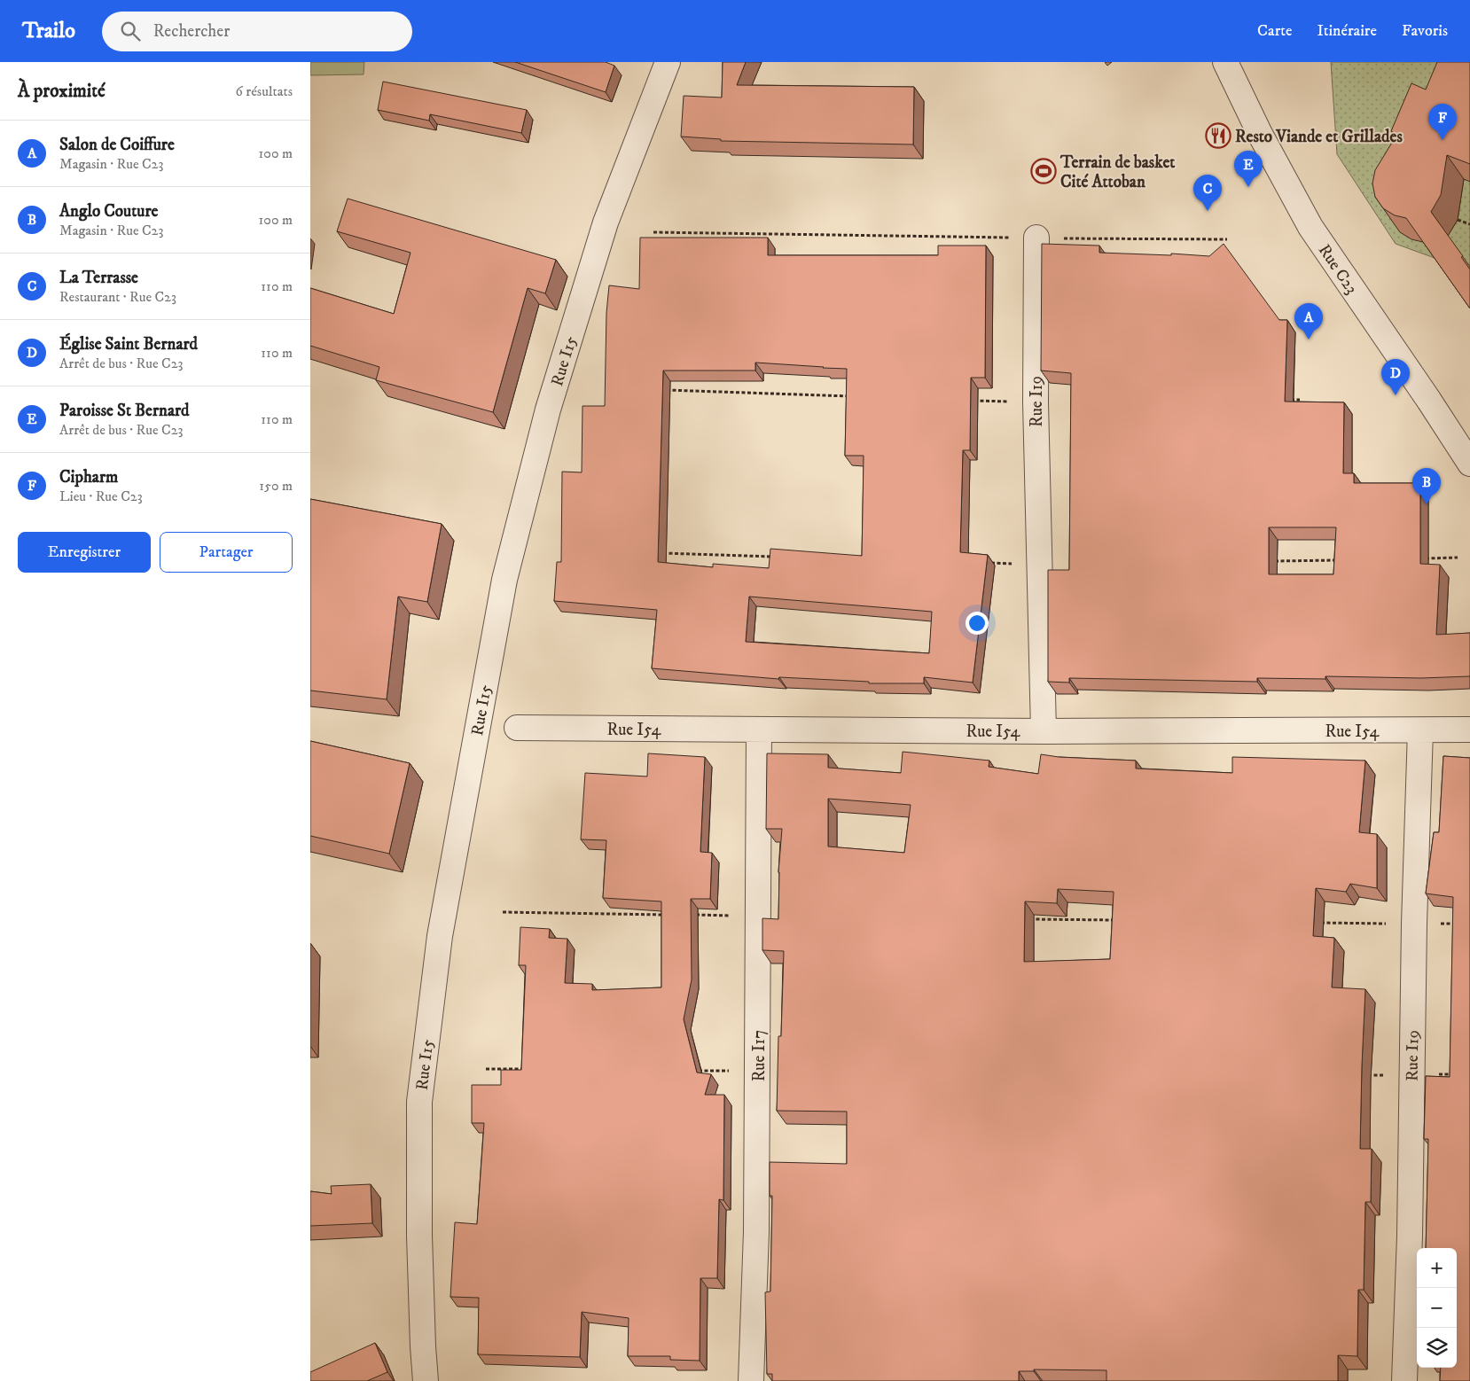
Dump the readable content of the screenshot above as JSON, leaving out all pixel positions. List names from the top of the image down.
{
  "streets": {
    "street": [
      "Rue C23",
      "Rue I15",
      "Rue I19",
      "Rue I54",
      "Rue I17"
    ]
  },
  "crossings": [
    ["Rue I19", "Rue I54"],
    ["Rue I54", "Rue I17"]
  ],
  "places": {
    "restaurant": ["Resto Viande et Grillades"],
    "sports": ["Terrain de basket Cité Attoban"]
  },
  "page": {
    "header": "Trailo",
    "search": "Rechercher",
    "nav": ["Carte", "Itinéraire", "Favoris"],
    "heading": ["À proximité", "6 résultats"],
    "pins": [
      "F",
      "E",
      "C",
      "A",
      "D",
      "B"
    ],
    "list": [
      {
        "mark": "A",
        "name": "Salon de Coiffure",
        "note": "Magasin · Rue C23",
        "value": "100 m"
      },
      {
        "mark": "B",
        "name": "Anglo Couture",
        "note": "Magasin · Rue C23",
        "value": "100 m"
      },
      {
        "mark": "C",
        "name": "La Terrasse",
        "note": "Restaurant · Rue C23",
        "value": "110 m"
      },
      {
        "mark": "D",
        "name": "Église Saint Bernard",
        "note": "Arrêt de bus · Rue C23",
        "value": "110 m"
      },
      {
        "mark": "E",
        "name": "Paroisse St Bernard",
        "note": "Arrêt de bus · Rue C23",
        "value": "110 m"
      },
      {
        "mark": "F",
        "name": "Cipharm",
        "note": "Lieu · Rue C23",
        "value": "150 m"
      }
    ],
    "buttons": ["Enregistrer", "Partager"],
    "map_buttons": ["+", "−"]
  }
}
